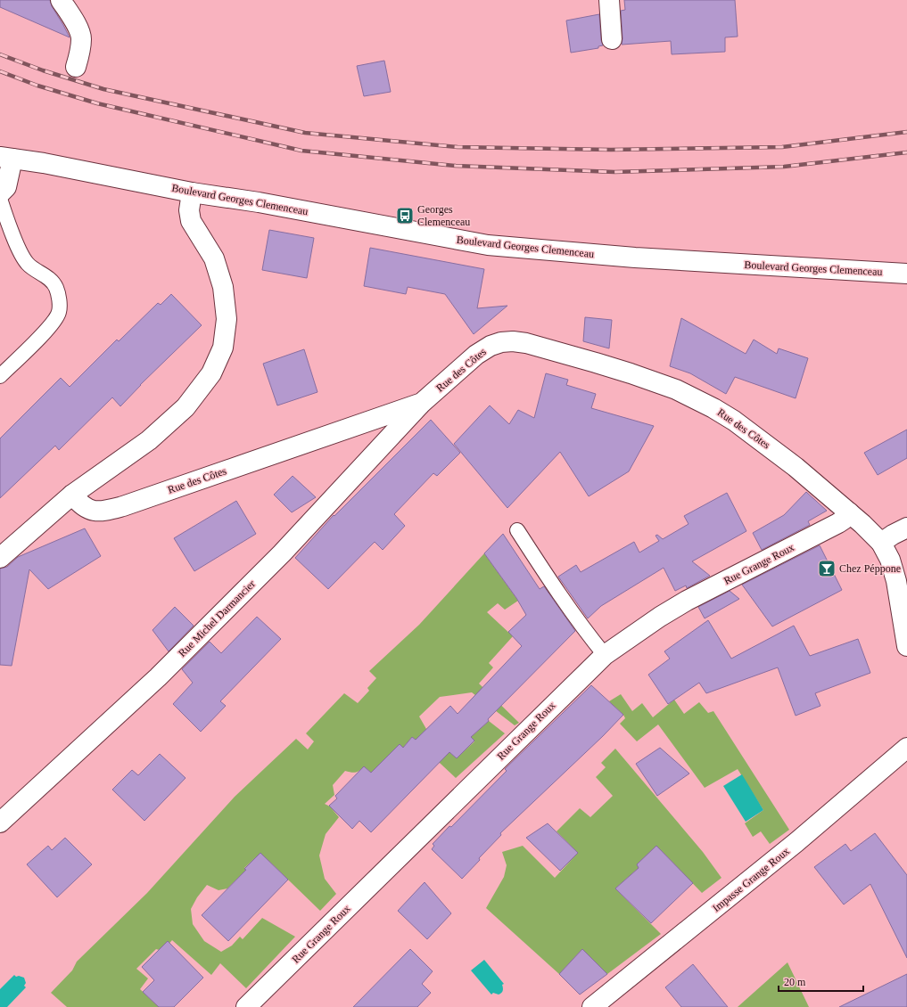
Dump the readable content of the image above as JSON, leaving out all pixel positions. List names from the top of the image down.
{
  "streets": {
    "street": [
      "Boulevard Georges Clemenceau",
      "Rue des Côtes",
      "Rue Grange Roux",
      "Rue Michel Darmancier",
      "Impasse Grange Roux"
    ]
  },
  "crossings": [
    ["Rue des Côtes", "Rue Grange Roux"],
    ["Rue des Côtes", "Rue Michel Darmancier"]
  ],
  "places": {
    "bus stop": ["Georges Clemenceau"],
    "bar": ["Chez Péppone"]
  },
  "scale_bar": "20 m"
}
